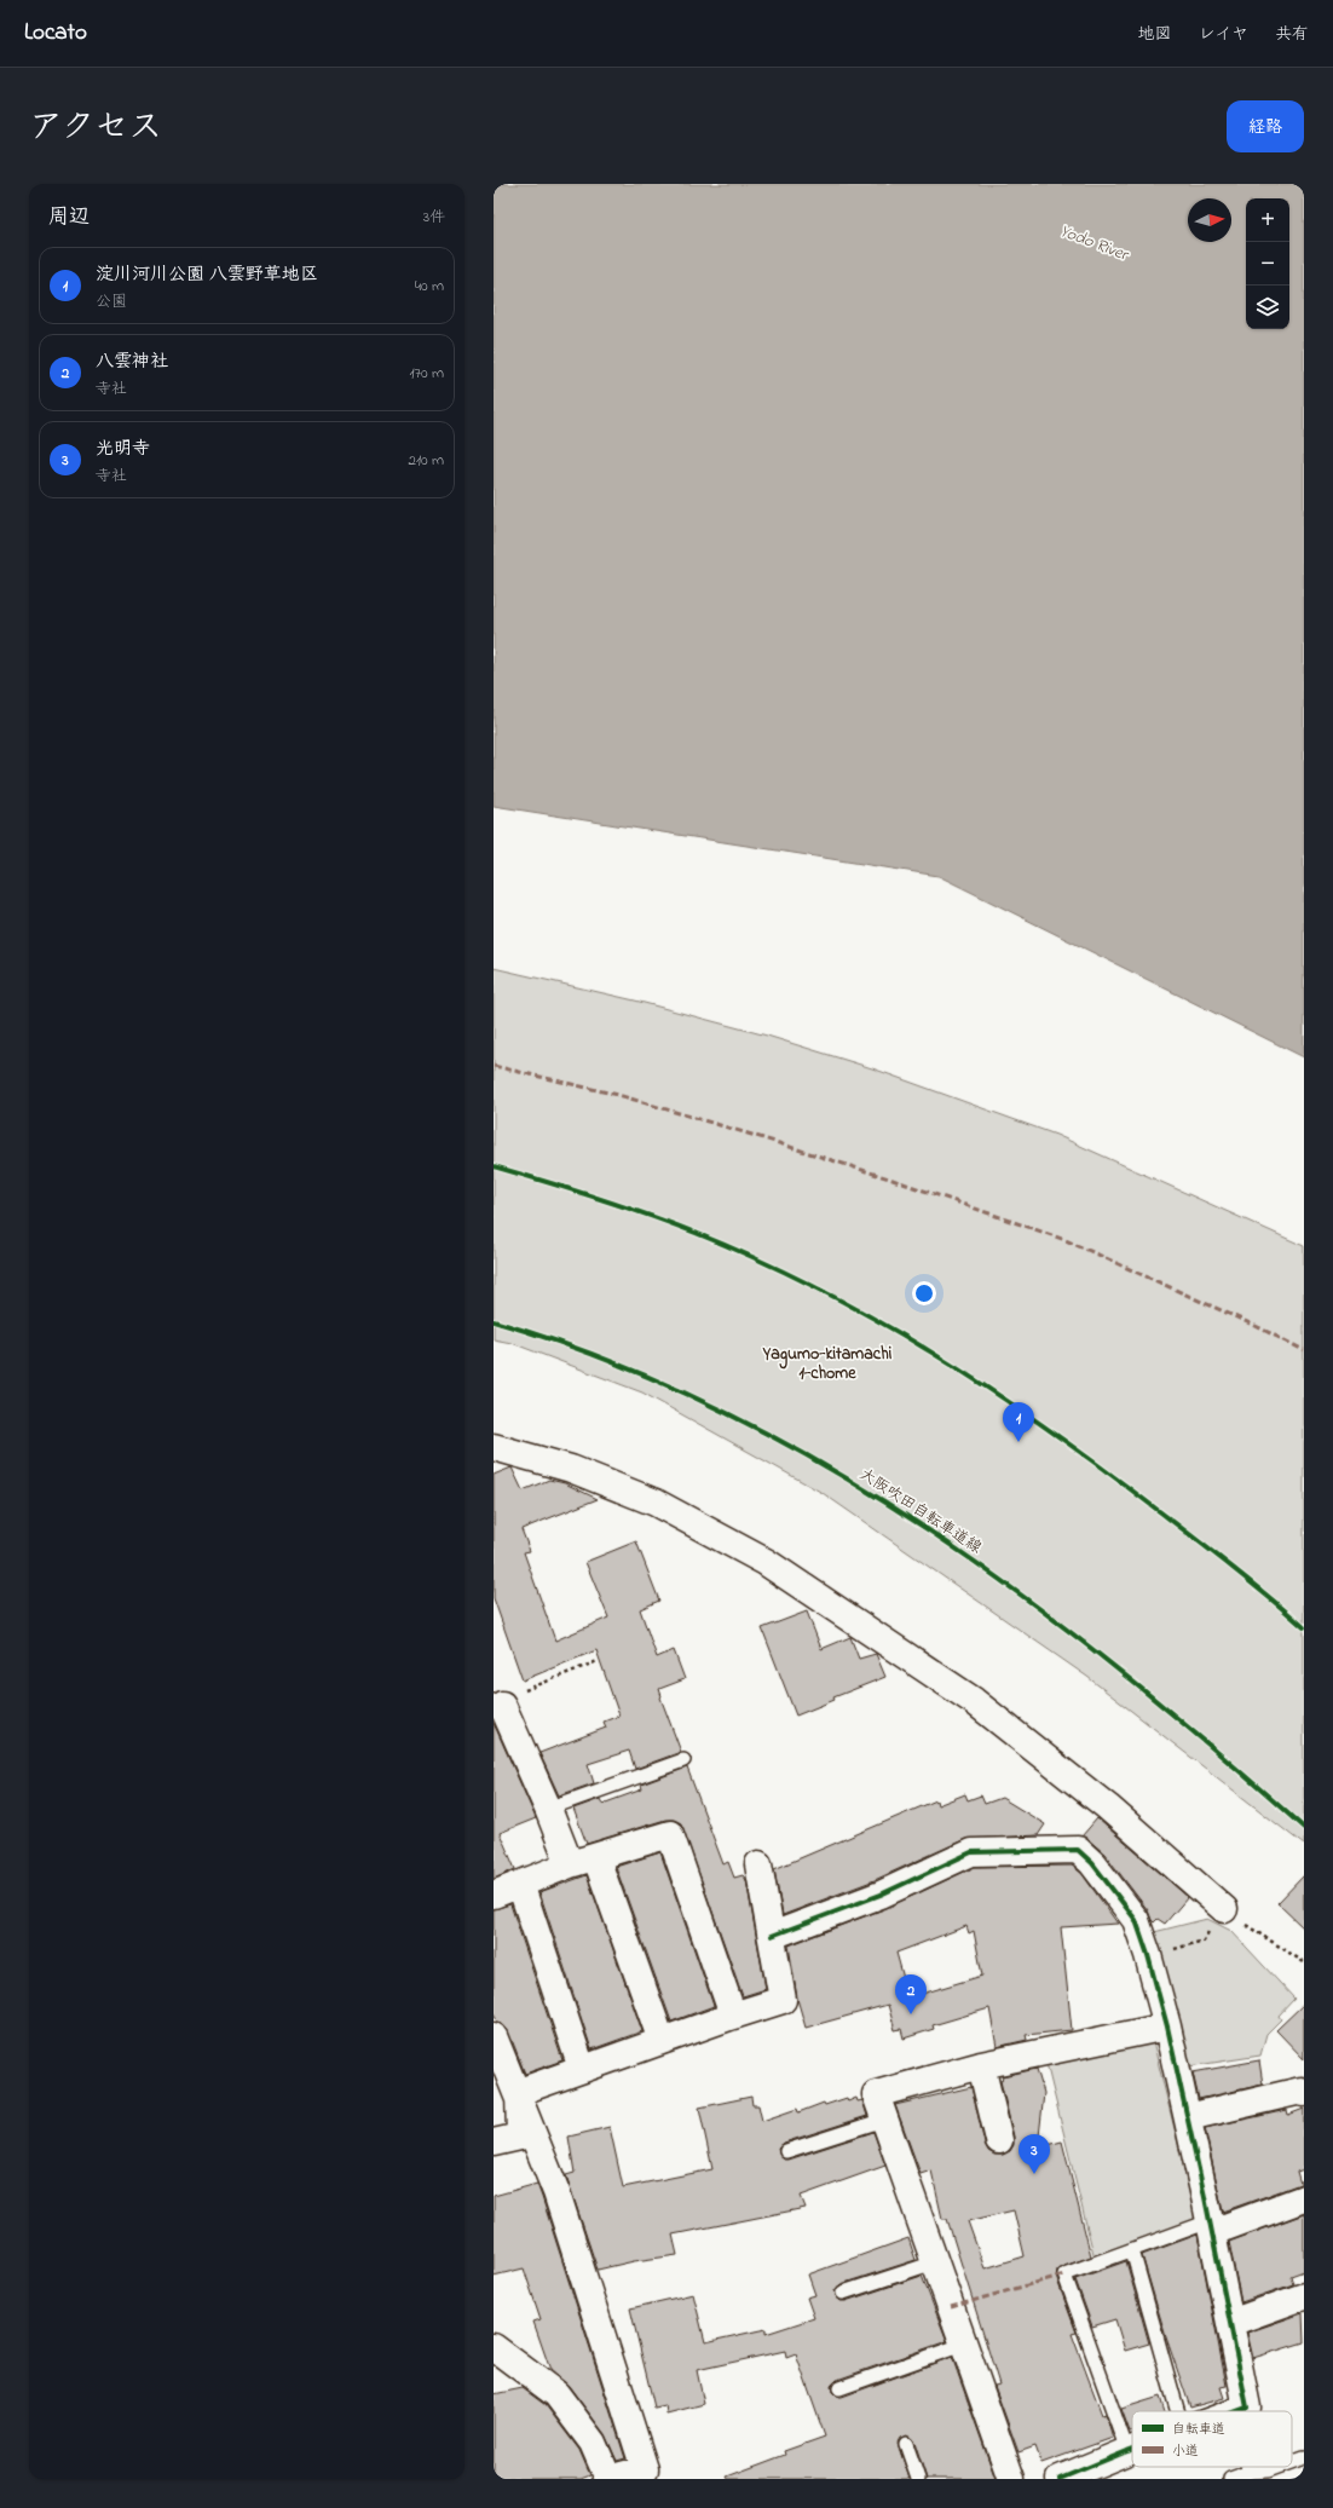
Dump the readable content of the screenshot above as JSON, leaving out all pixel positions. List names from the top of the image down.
{
  "streets": {
    "cycle path": ["大阪吹田自転車道線"]
  },
  "districts": ["Yagumo-kitamachi 1-chome"],
  "water": ["Yodo River"],
  "legend": ["自転車道", "小道"],
  "north": "right",
  "page": {
    "header": "Locato",
    "nav": ["地図", "レイヤ", "共有"],
    "title": "アクセス",
    "buttons": "経路",
    "heading": ["周辺", "3件"],
    "map_buttons": ["+", "−"],
    "list": [
      {
        "mark": "1",
        "name": "淀川河川公園 八雲野草地区",
        "note": "公園",
        "value": "40 m"
      },
      {
        "mark": "2",
        "name": "八雲神社",
        "note": "寺社",
        "value": "170 m"
      },
      {
        "mark": "3",
        "name": "光明寺",
        "note": "寺社",
        "value": "210 m"
      }
    ],
    "pins": ["1", "2", "3"]
  }
}
